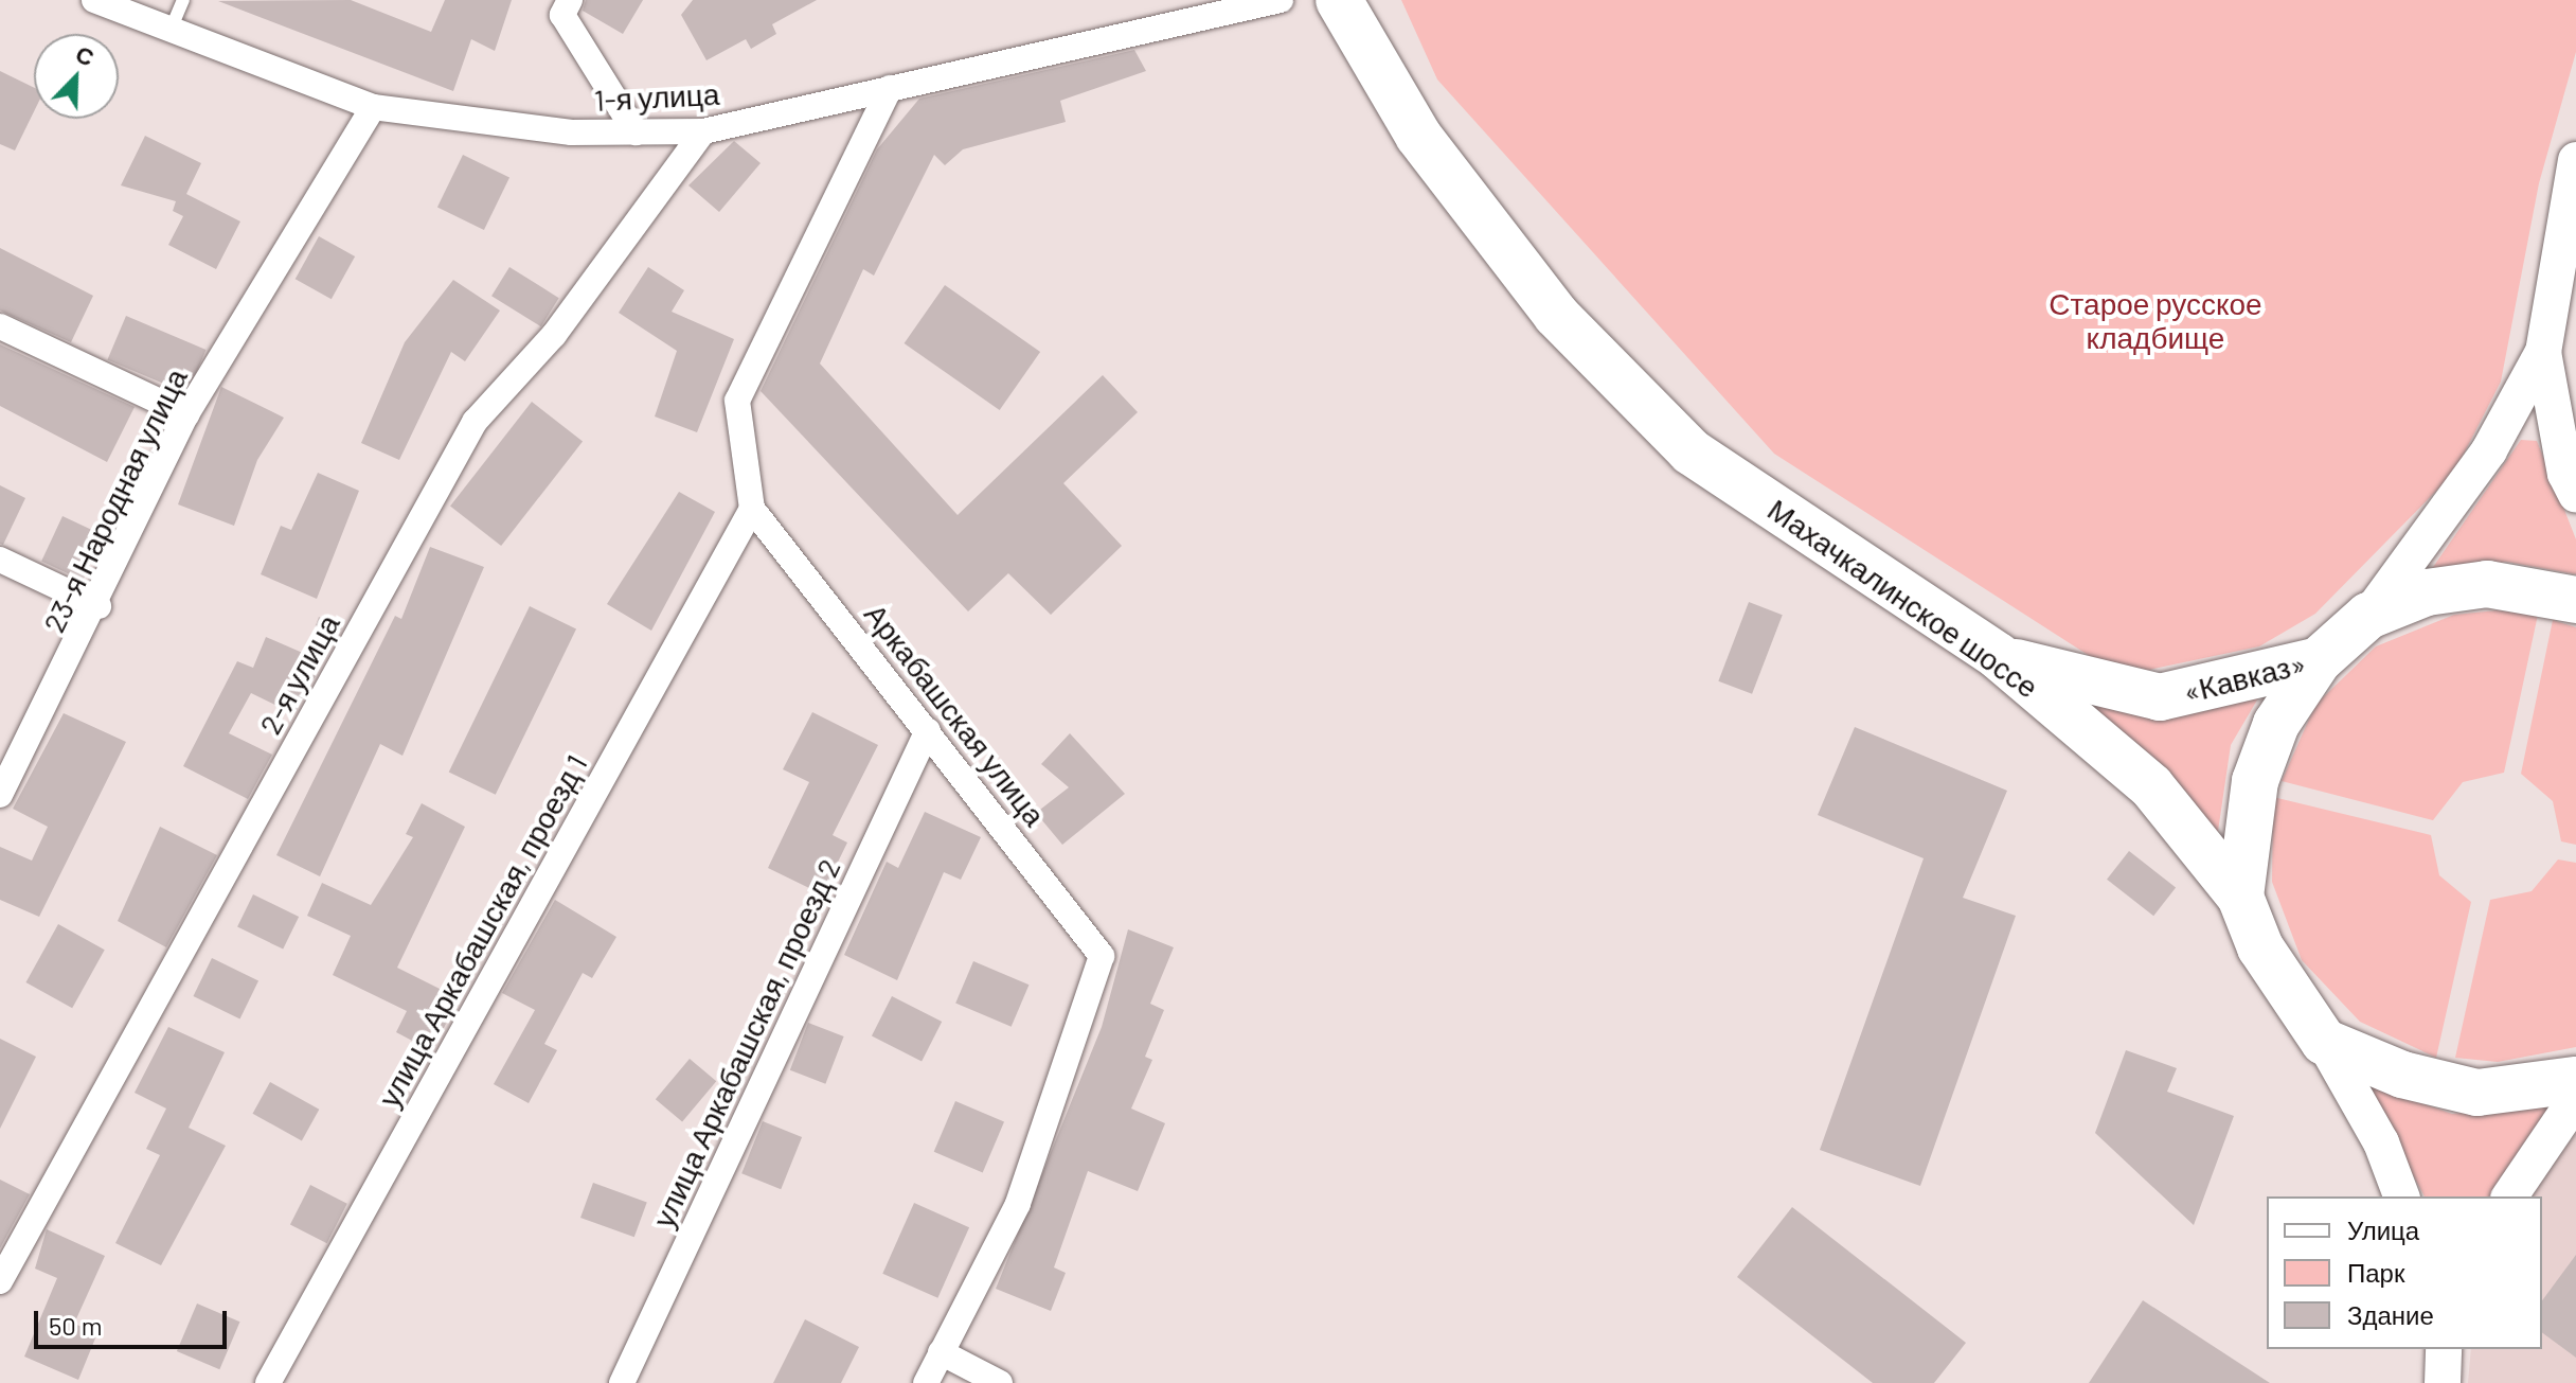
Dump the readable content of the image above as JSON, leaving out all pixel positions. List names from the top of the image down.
{
  "streets": {
    "highway": ["Махачкалинское шоссе", "«Кавказ»"],
    "street": [
      "1-я улица",
      "23-я Народная улица",
      "2-я улица",
      "Аркабашская улица",
      "улица Аркабашская, проезд 1",
      "улица Аркабашская, проезд 2"
    ]
  },
  "crossings": [
    ["1-я улица", "23-я Народная улица"],
    ["1-я улица", "2-я улица"],
    ["Махачкалинское шоссе", "«Кавказ»"],
    ["Аркабашская улица", "улица Аркабашская, проезд 1"],
    ["Аркабашская улица", "улица Аркабашская, проезд 2"]
  ],
  "parks": ["Старое русское кладбище"],
  "legend": ["Улица", "Парк", "Здание"],
  "scale_bar": "50 m",
  "north": "top right"
}
